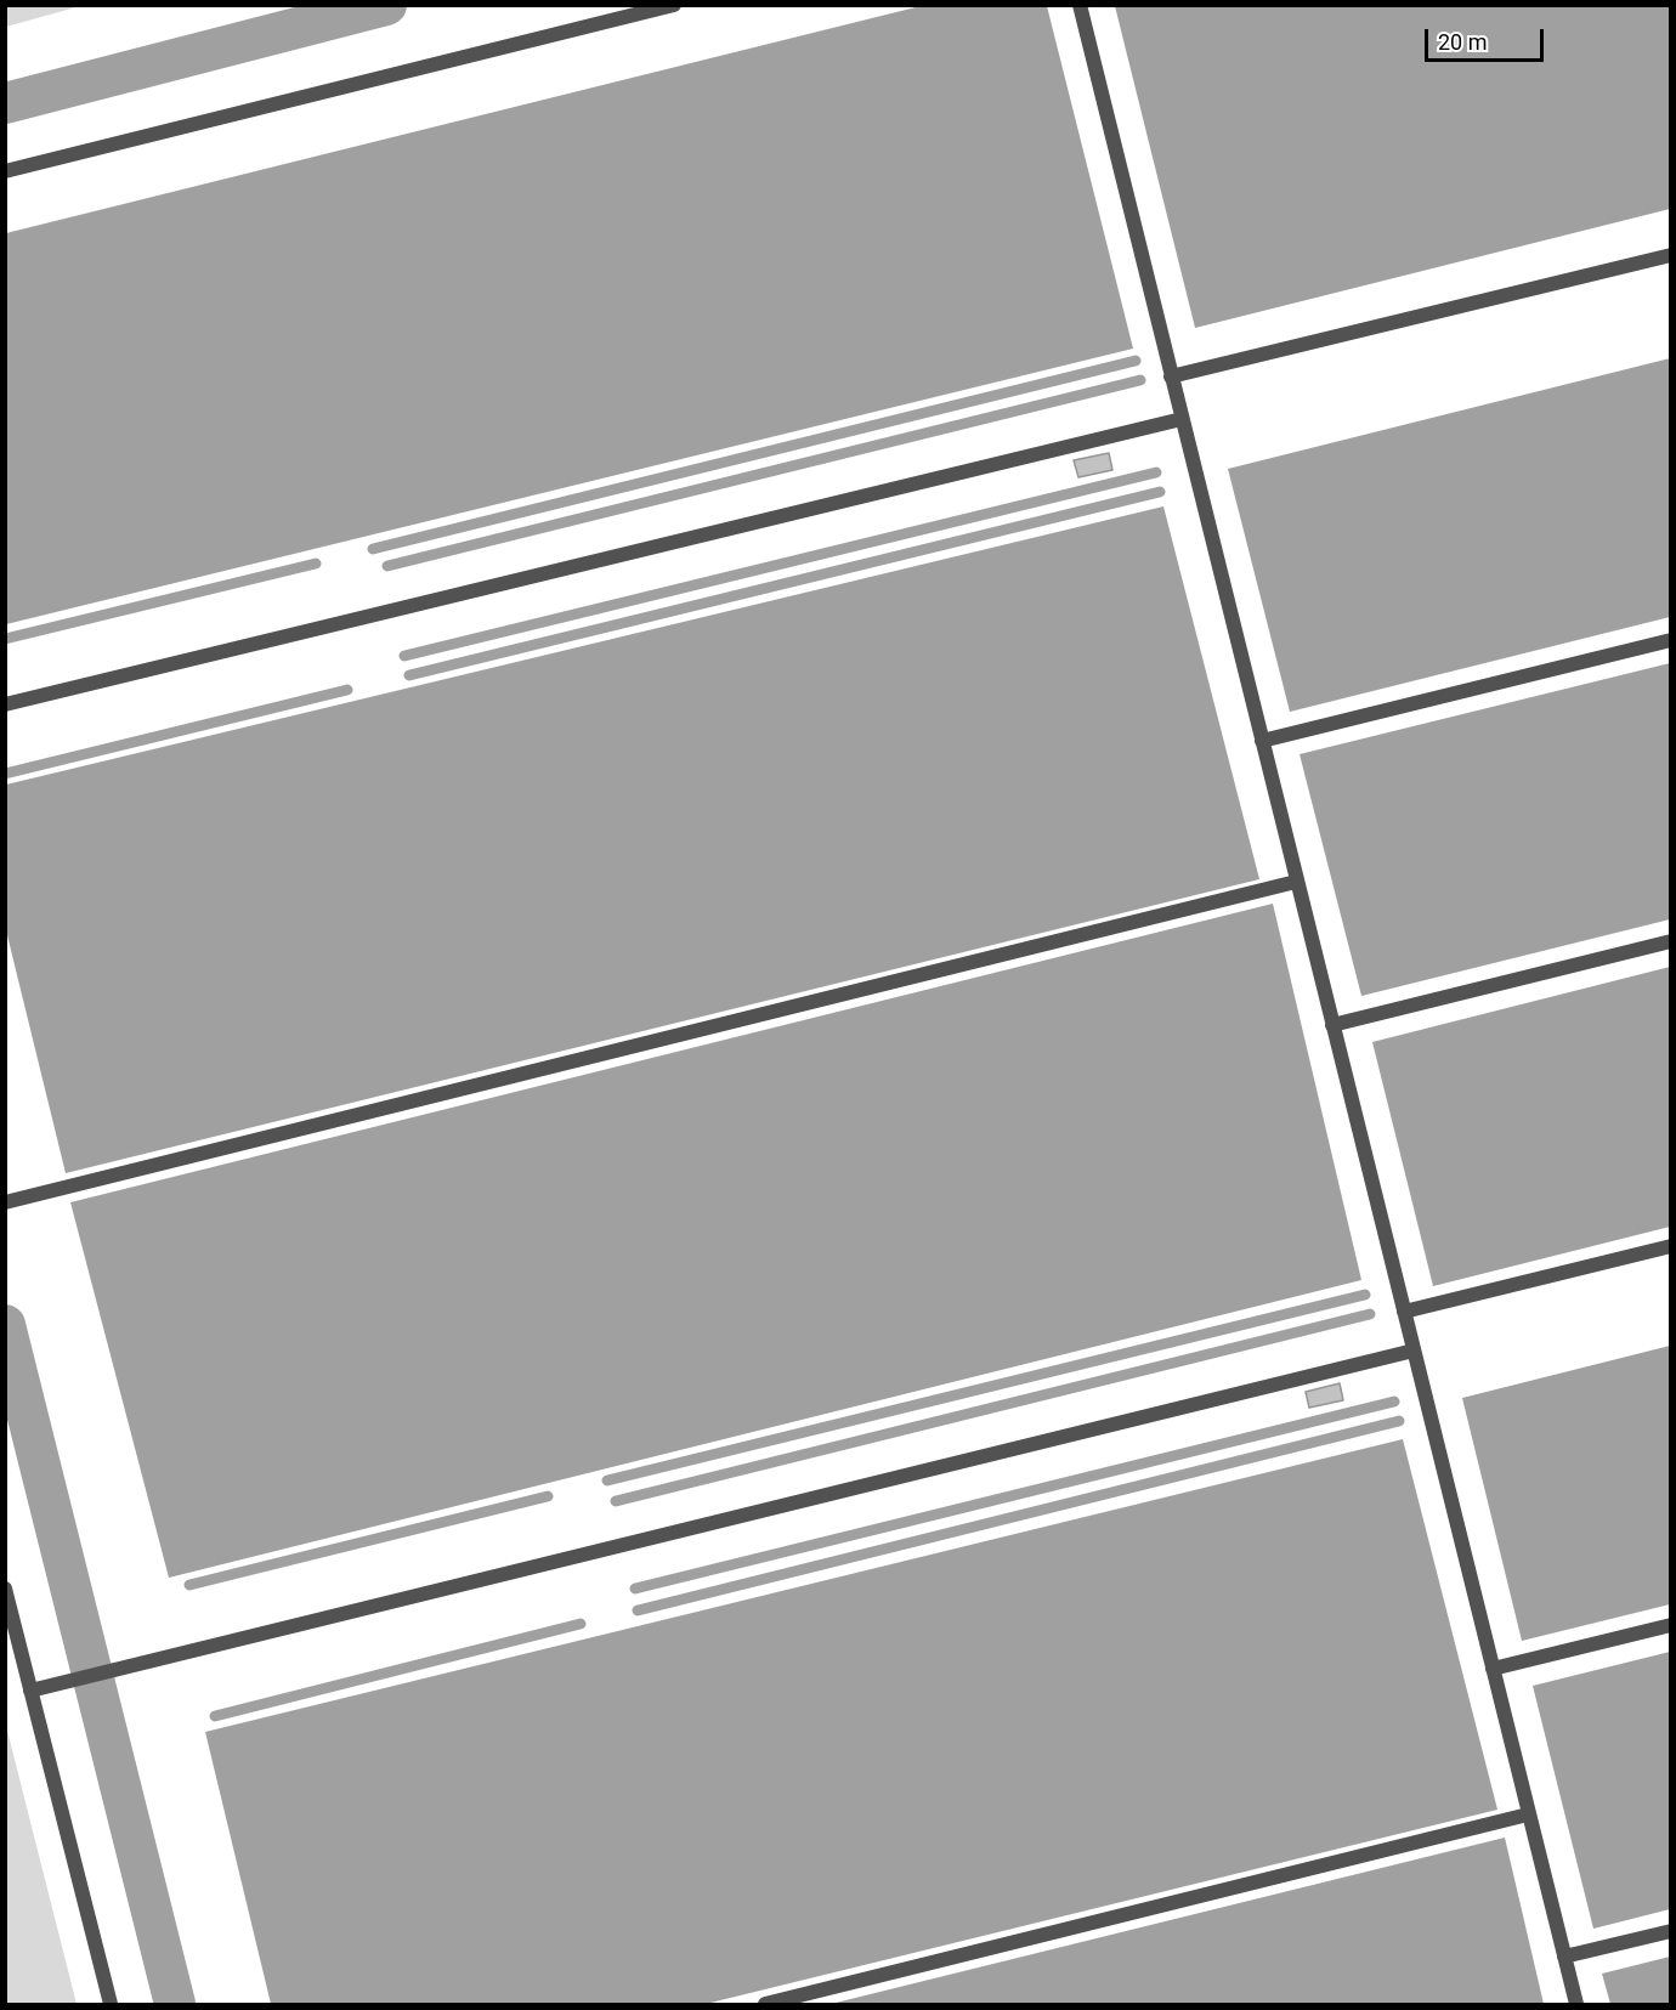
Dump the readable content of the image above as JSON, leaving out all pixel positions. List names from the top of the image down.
{
  "scale_bar": "20 m"
}
